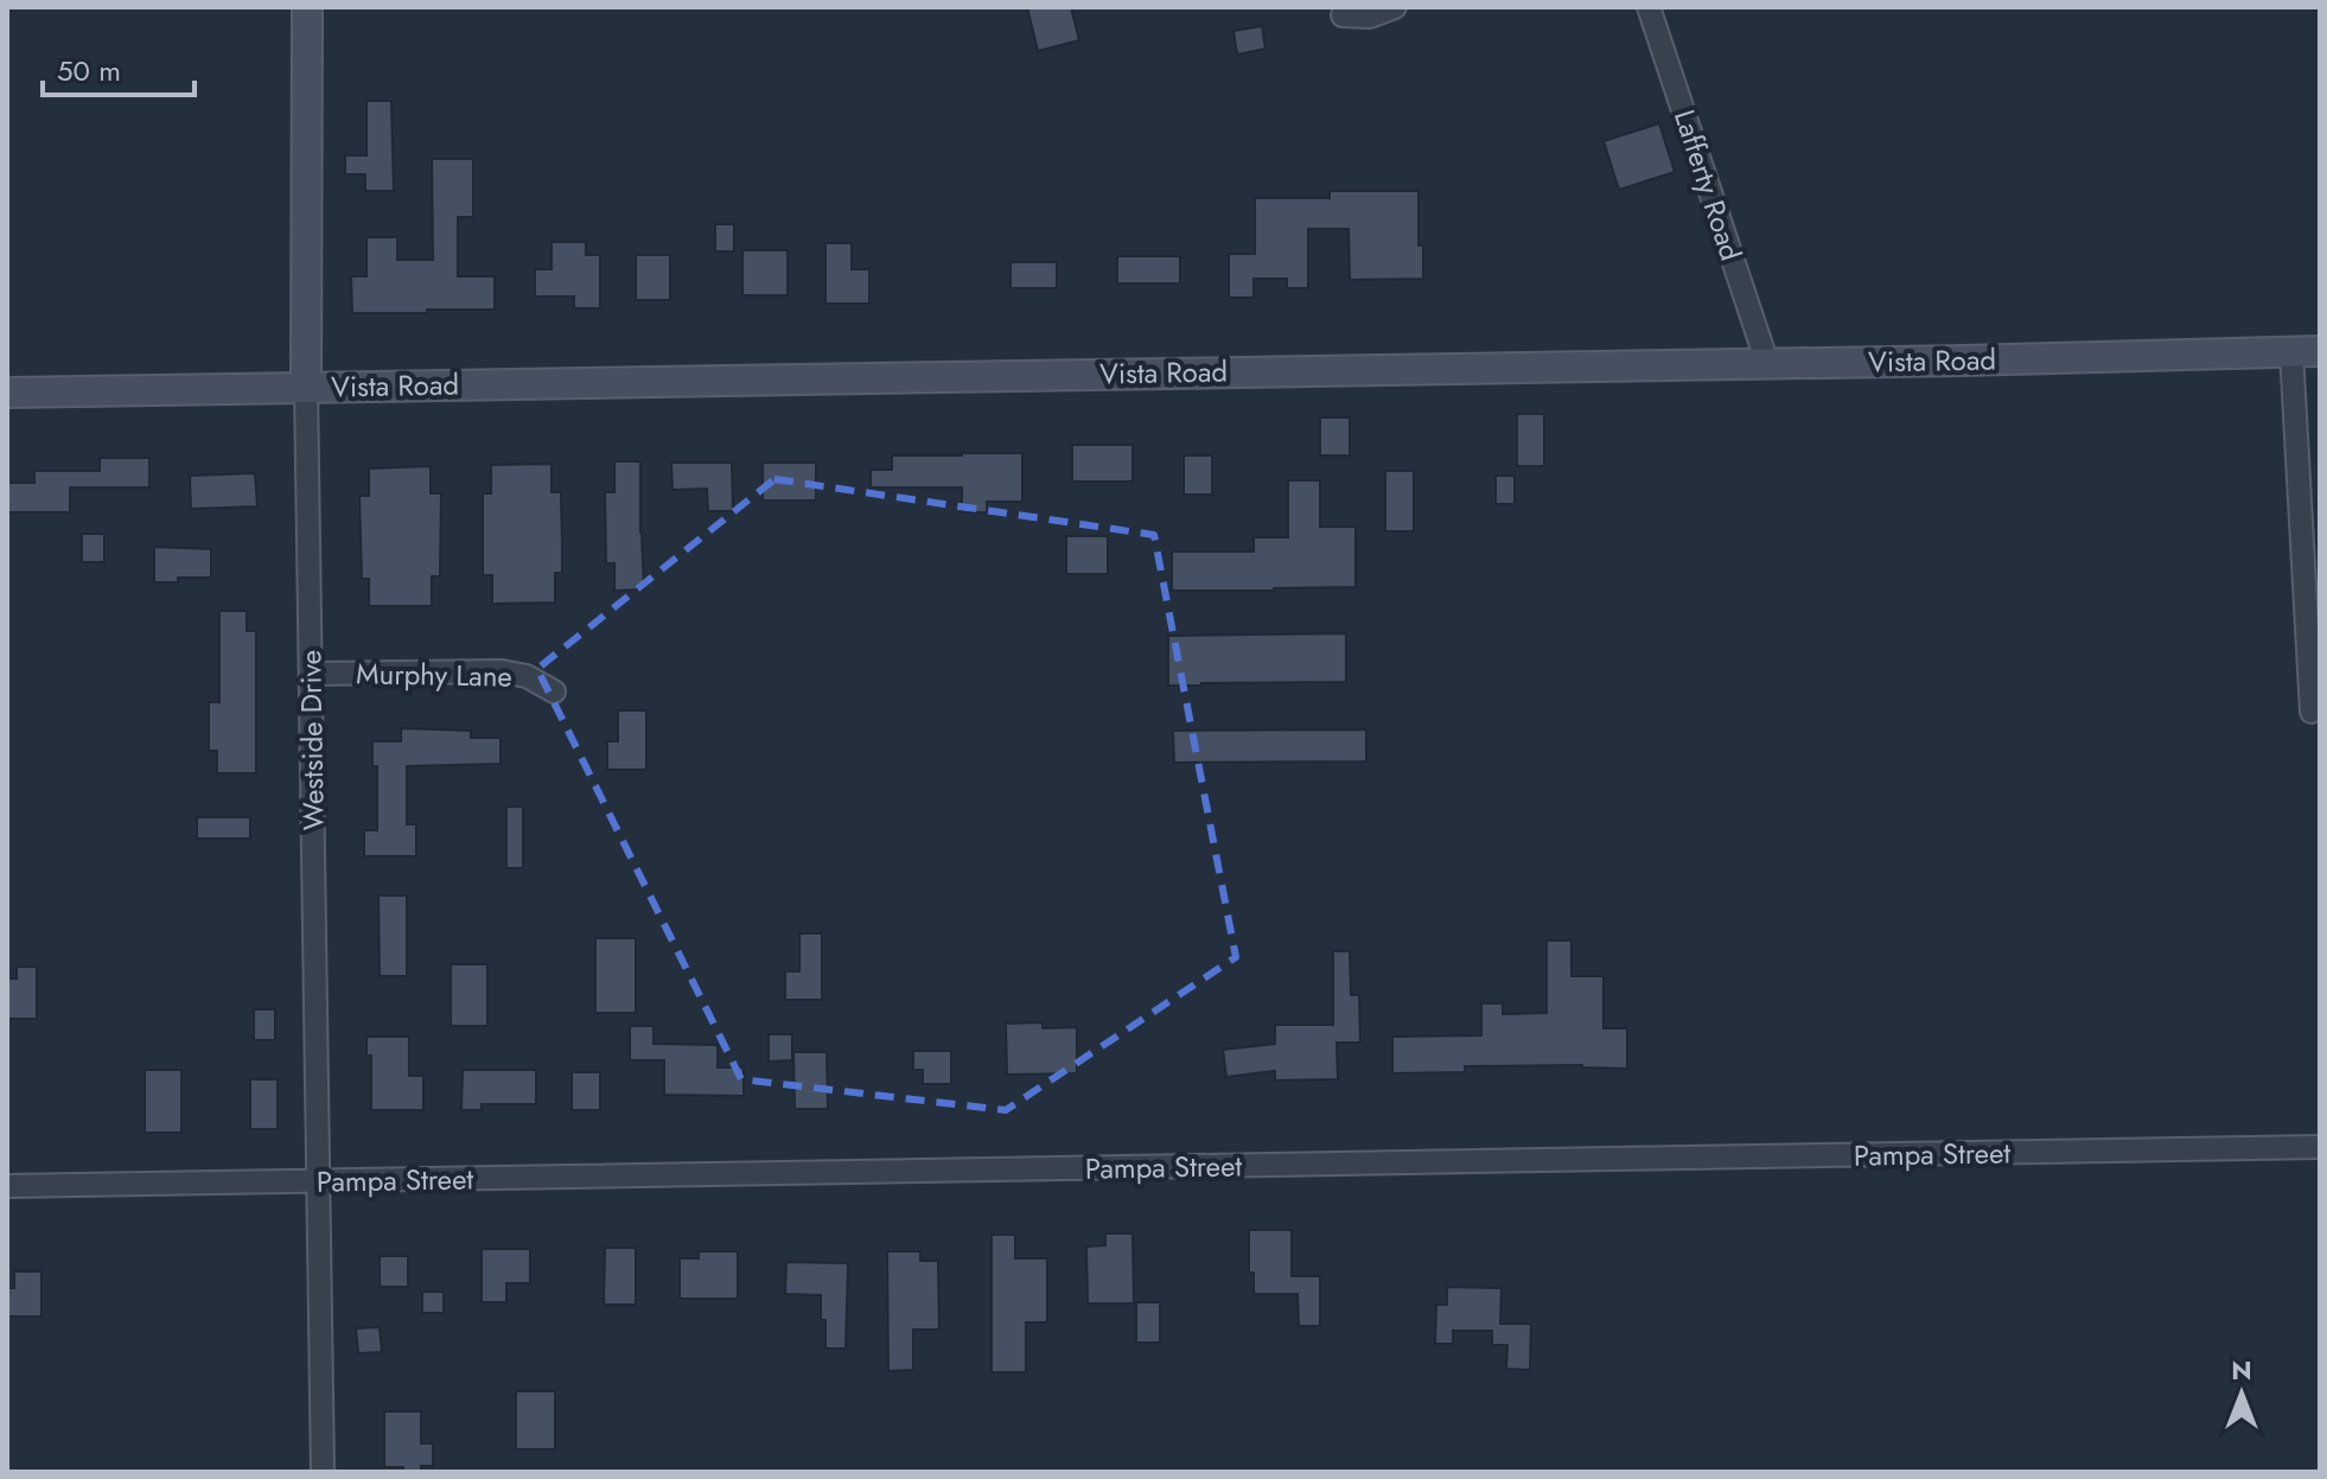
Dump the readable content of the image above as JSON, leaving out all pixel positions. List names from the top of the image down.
{
  "streets": {
    "street": [
      "Lafferty Road",
      "Vista Road",
      "Murphy Lane",
      "Westside Drive",
      "Pampa Street"
    ]
  },
  "crossings": [
    ["Lafferty Road", "Vista Road"],
    ["Vista Road", "Westside Drive"],
    ["Murphy Lane", "Westside Drive"],
    ["Westside Drive", "Pampa Street"]
  ],
  "scale_bar": "50 m",
  "north": "top"
}
